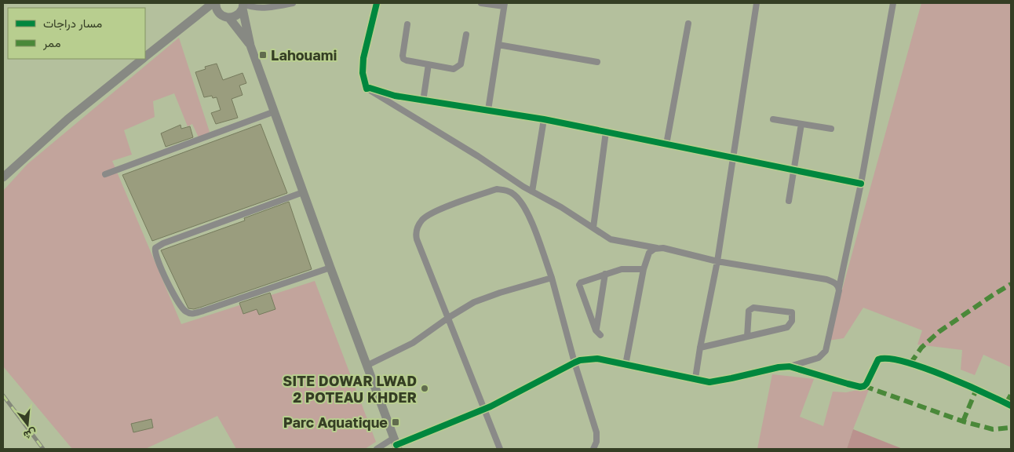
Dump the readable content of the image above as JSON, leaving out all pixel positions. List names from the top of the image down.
{
  "places": {
    "transit": ["Lahouami", "Parc Aquatique"],
    "other": ["SITE DOWAR LWAD 2 POTEAU KHDER"]
  },
  "legend": ["مسار دراجات", "ممر"],
  "north": "bottom"
}
